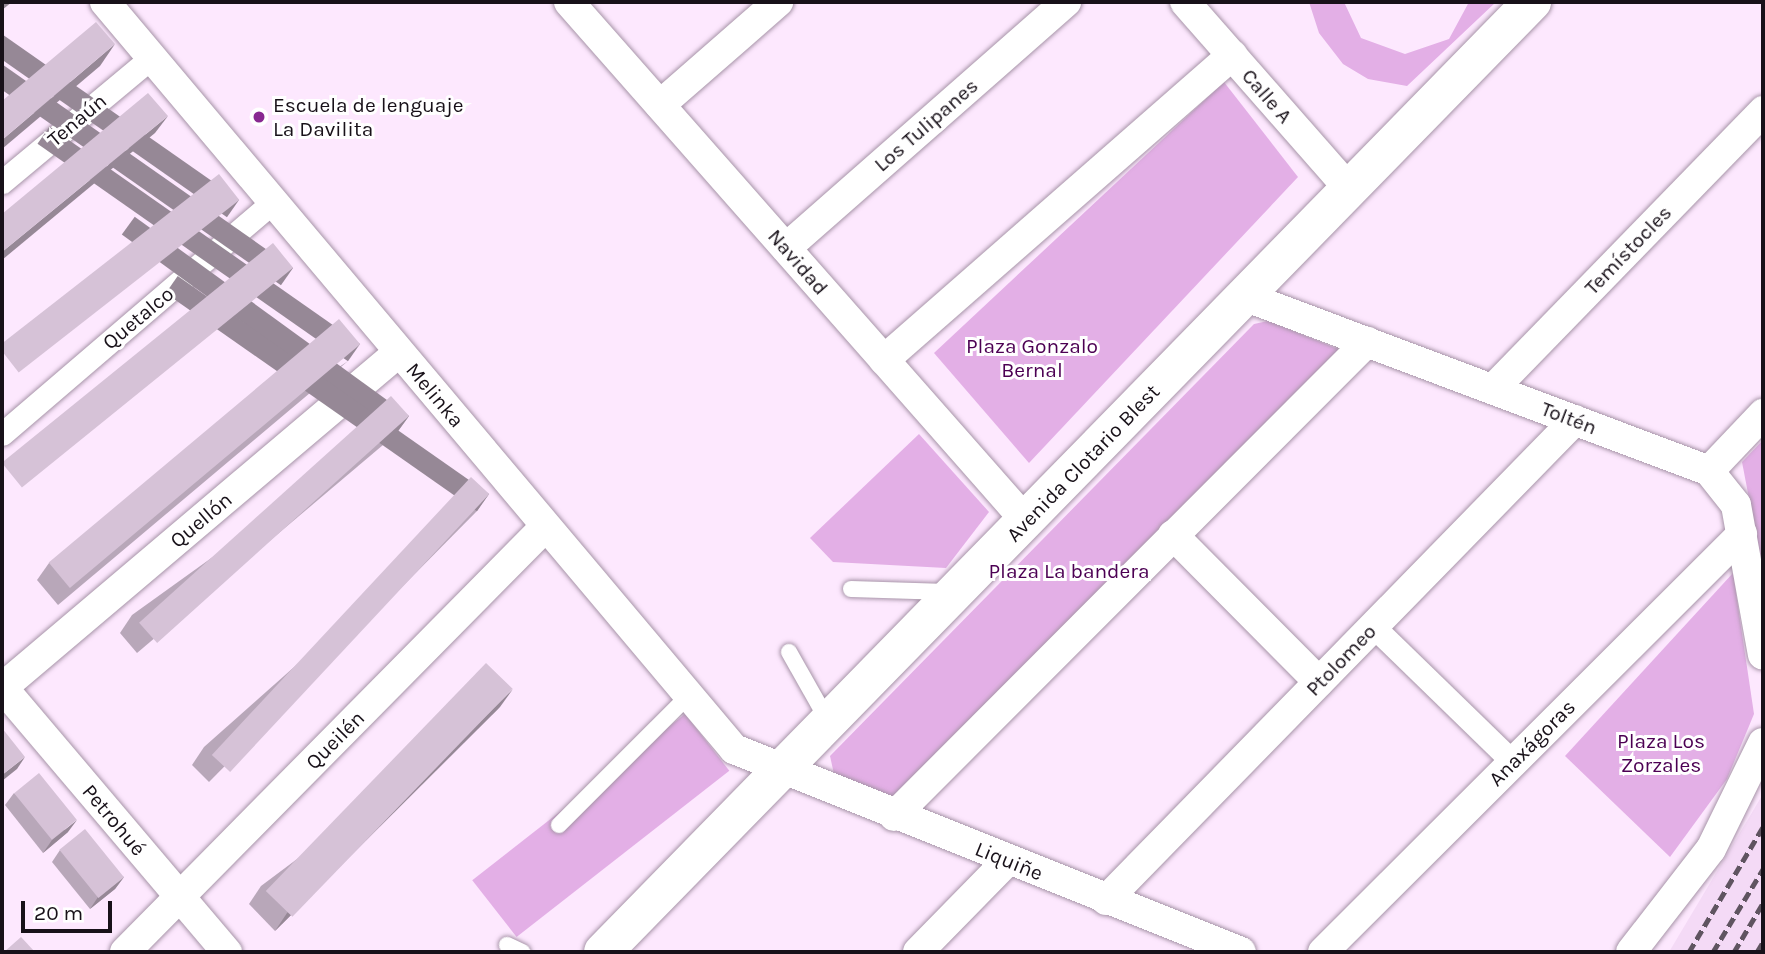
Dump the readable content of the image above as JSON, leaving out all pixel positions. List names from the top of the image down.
{
  "streets": {
    "main road": ["Avenida Clotario Blest"],
    "street": [
      "Calle A",
      "Tenaún",
      "Los Tulipanes",
      "Temístocles",
      "Navidad",
      "Quetalco",
      "Melinka",
      "Toltén",
      "Quellón",
      "Ptolomeo",
      "Queilén",
      "Anaxágoras",
      "Petrohué",
      "Liquiñe"
    ]
  },
  "crossings": [
    ["Calle A", "Avenida Clotario Blest"],
    ["Tenaún", "Melinka"],
    ["Los Tulipanes", "Navidad"],
    ["Temístocles", "Toltén"],
    ["Navidad", "Avenida Clotario Blest"],
    ["Quetalco", "Melinka"],
    ["Melinka", "Avenida Clotario Blest"],
    ["Melinka", "Quellón"],
    ["Melinka", "Queilén"],
    ["Melinka", "Liquiñe"],
    ["Toltén", "Avenida Clotario Blest"],
    ["Toltén", "Ptolomeo"],
    ["Toltén", "Anaxágoras"],
    ["Avenida Clotario Blest", "Liquiñe"],
    ["Quellón", "Petrohué"],
    ["Ptolomeo", "Liquiñe"],
    ["Queilén", "Petrohué"]
  ],
  "parks": ["Plaza Gonzalo Bernal", "Plaza La bandera", "Plaza Los Zorzales"],
  "places": ["Escuela de lenguaje La Davilita"],
  "scale_bar": "20 m"
}
